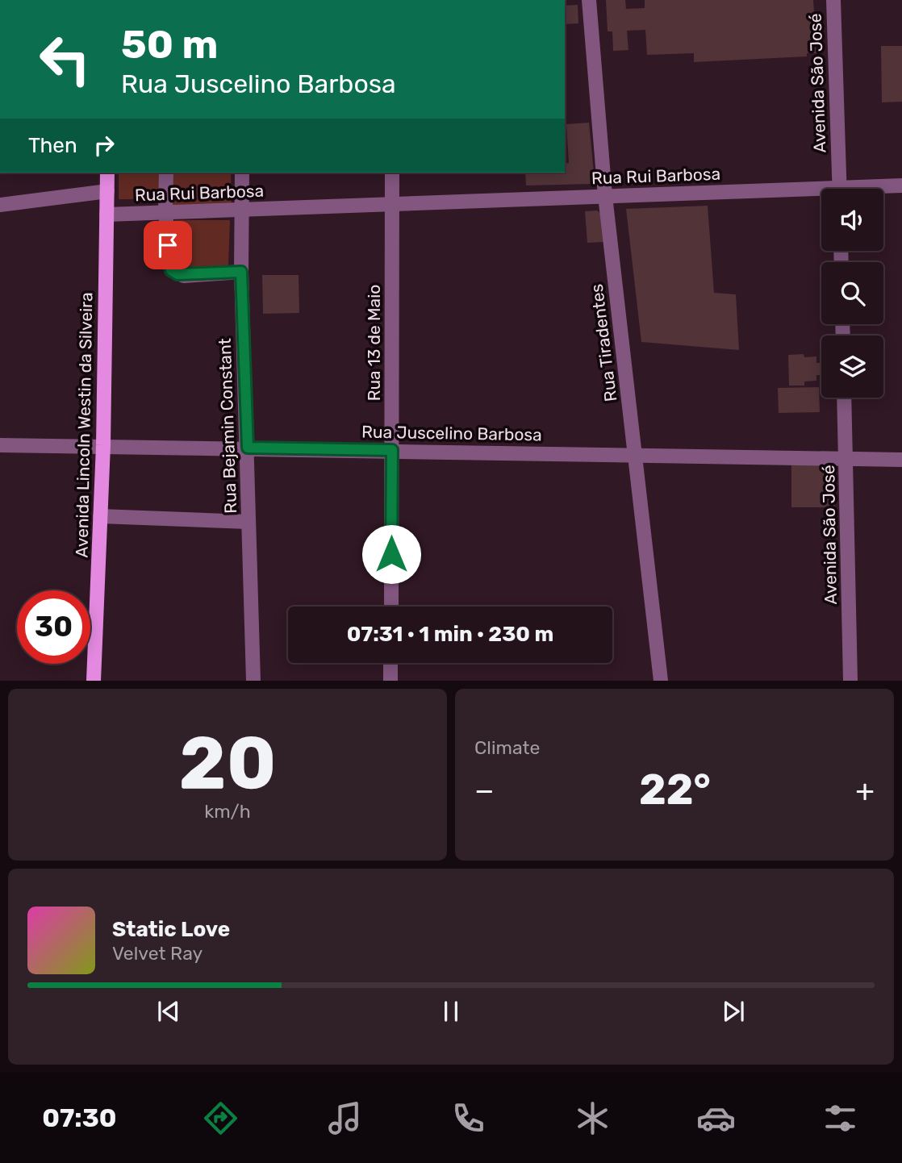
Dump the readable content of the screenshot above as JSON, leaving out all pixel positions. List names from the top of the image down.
{
  "streets": {
    "main road": ["Avenida Lincoln Westin da Silveira"],
    "street": [
      "Avenida São José",
      "Rua Rui Barbosa",
      "Rua 13 de Maio",
      "Rua Tiradentes",
      "Rua Bejamin Constant",
      "Rua Juscelino Barbosa"
    ]
  },
  "crossings": [
    ["Avenida São José", "Rua Juscelino Barbosa"],
    ["Rua Rui Barbosa", "Rua 13 de Maio"],
    ["Rua Rui Barbosa", "Rua Tiradentes"],
    ["Rua Rui Barbosa", "Avenida Lincoln Westin da Silveira"],
    ["Rua Rui Barbosa", "Rua Bejamin Constant"],
    ["Rua 13 de Maio", "Rua Juscelino Barbosa"],
    ["Rua Tiradentes", "Rua Juscelino Barbosa"],
    ["Avenida Lincoln Westin da Silveira", "Rua Juscelino Barbosa"],
    ["Rua Bejamin Constant", "Rua Juscelino Barbosa"]
  ],
  "page": {
    "turn": ["50 m", "Rua Juscelino Barbosa"],
    "then": "Then",
    "limit": "30",
    "trip": "07:31 · 1 min · 230 m",
    "tile": [
      ["20", "km/h"],
      "Climate"
    ],
    "heat": ["−", "22°", "+"],
    "song": ["Static Love", "Velvet Ray"],
    "tabs": "07:30"
  }
}
